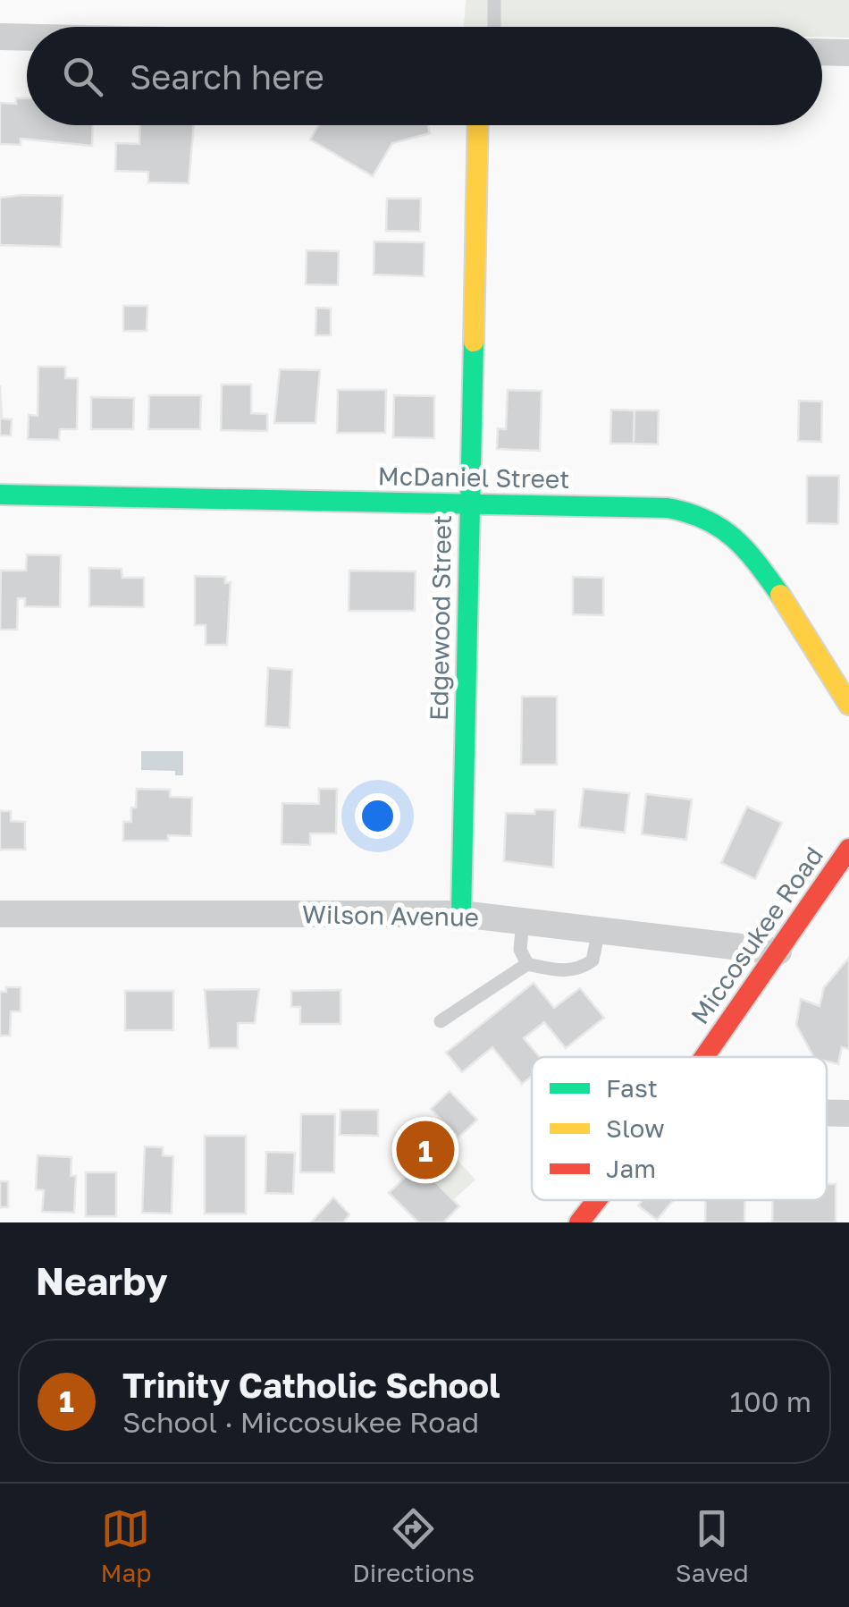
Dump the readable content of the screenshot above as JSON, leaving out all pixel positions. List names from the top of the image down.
{
  "streets": {
    "street": [
      "McDaniel Street",
      "Edgewood Street",
      "Wilson Avenue",
      "Miccosukee Road"
    ]
  },
  "crossings": [
    ["McDaniel Street", "Edgewood Street"],
    ["Edgewood Street", "Wilson Avenue"],
    ["Wilson Avenue", "Miccosukee Road"]
  ],
  "legend": ["Fast", "Slow", "Jam"],
  "page": {
    "search": "Search here",
    "pins": "1",
    "heading": "Nearby",
    "list": [
      {
        "mark": "1",
        "name": "Trinity Catholic School",
        "note": "School · Miccosukee Road",
        "value": "100 m"
      }
    ],
    "nav": ["Map", "Directions", "Saved"]
  }
}
